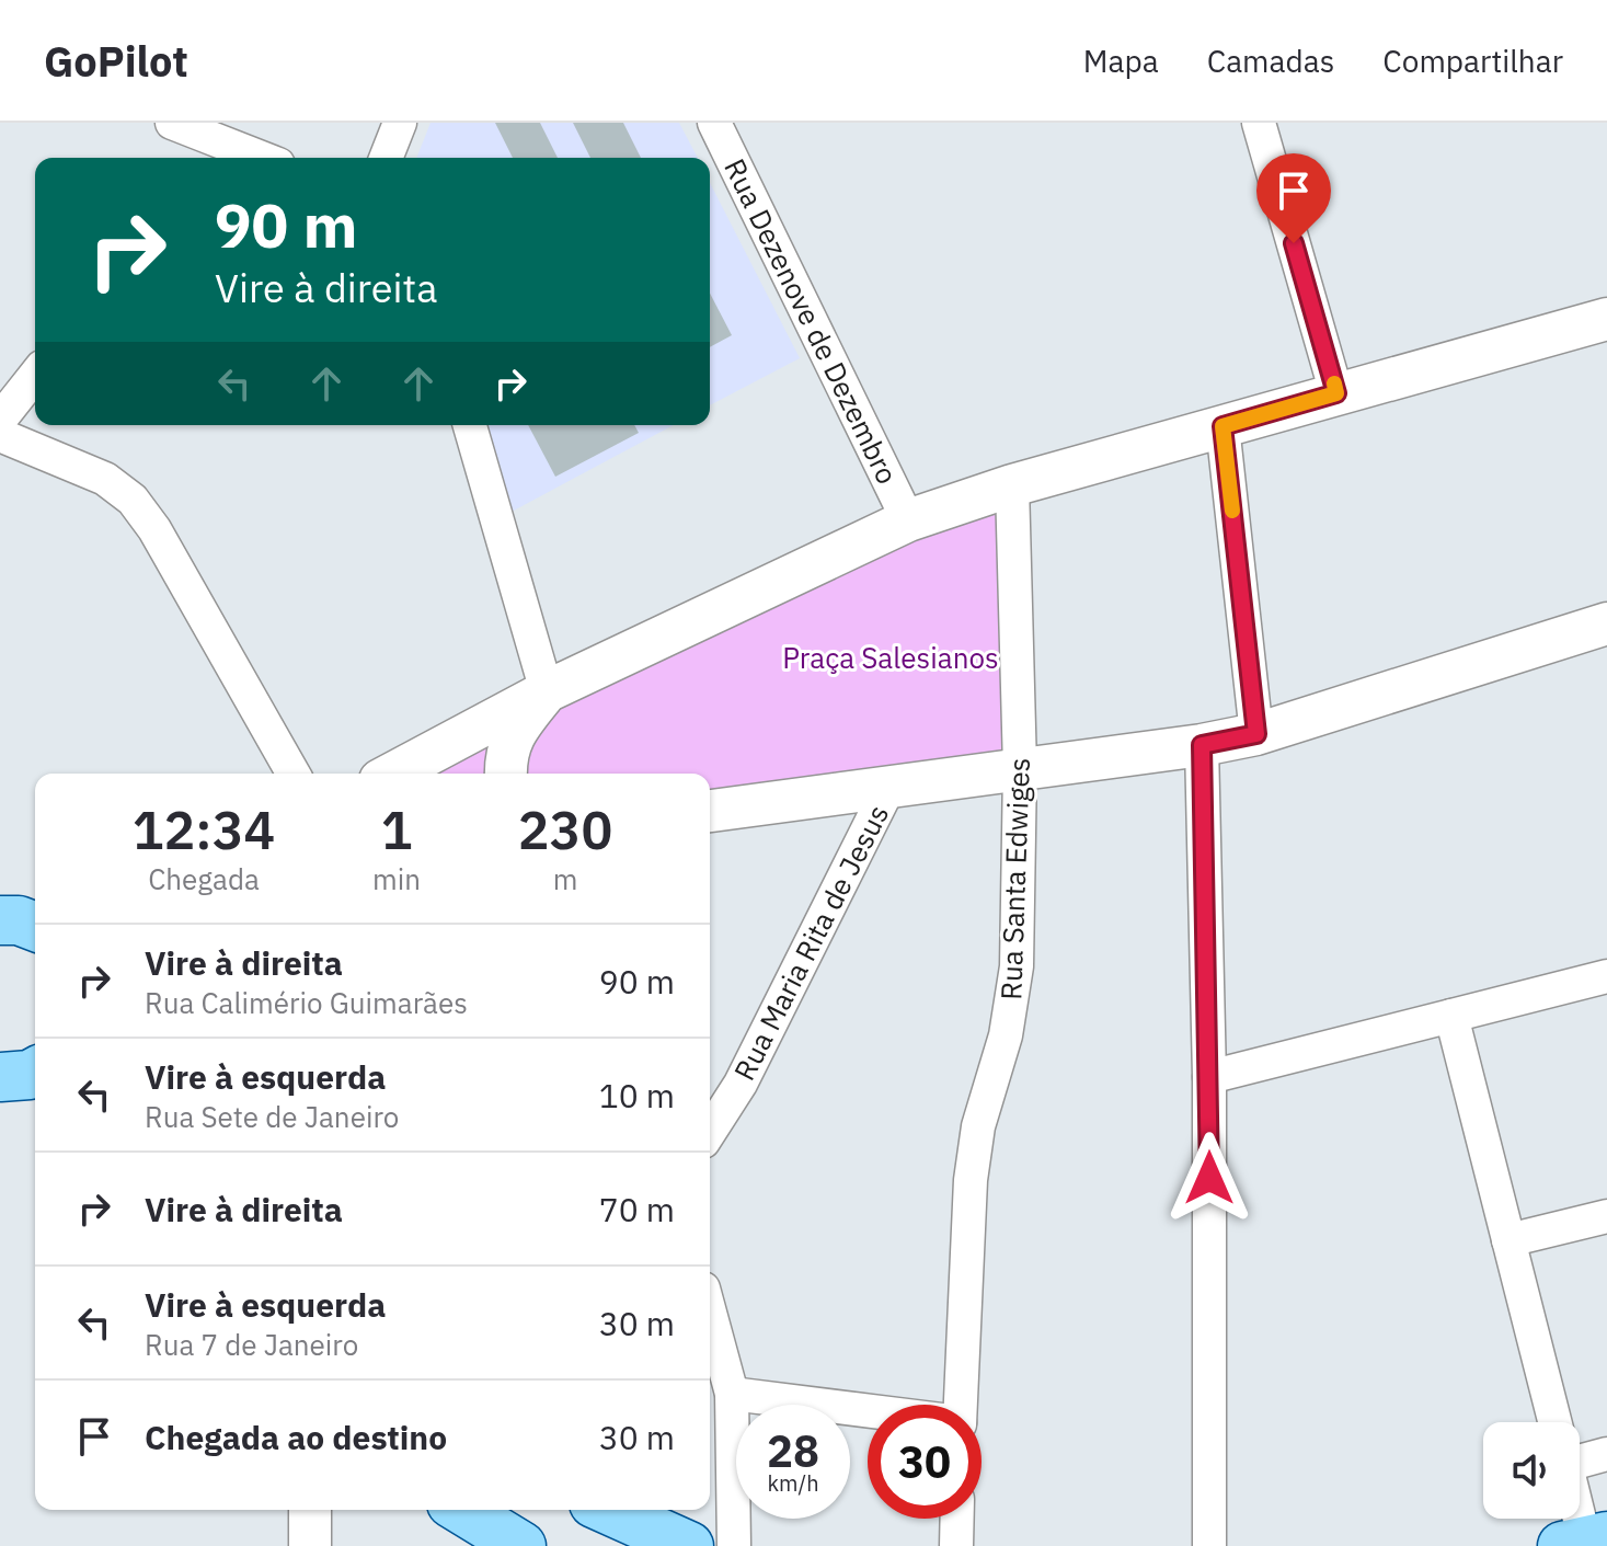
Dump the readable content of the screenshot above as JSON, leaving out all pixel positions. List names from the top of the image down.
{
  "streets": {
    "street": ["Rua Dezenove de Dezembro", "Rua Santa Edwiges", "Rua Maria Rita de Jesus"]
  },
  "parks": ["Praça Salesianos"],
  "page": {
    "header": "GoPilot",
    "nav": ["Mapa", "Camadas", "Compartilhar"],
    "turn": ["90 m", "Vire à direita"],
    "eta": [
      "12:34",
      "Chegada",
      "1",
      "min",
      "230",
      "m"
    ],
    "list": [
      {
        "name": "Vire à direita",
        "note": "Rua Calimério Guimarães",
        "value": "90 m"
      },
      {
        "name": "Vire à esquerda",
        "note": "Rua Sete de Janeiro",
        "value": "10 m"
      },
      {
        "name": "Vire à direita",
        "value": "70 m"
      },
      {
        "name": "Vire à esquerda",
        "note": "Rua 7 de Janeiro",
        "value": "30 m"
      },
      {
        "name": "Chegada ao destino",
        "value": "30 m"
      }
    ],
    "speed": "28 km/h",
    "limit": "30"
  }
}
